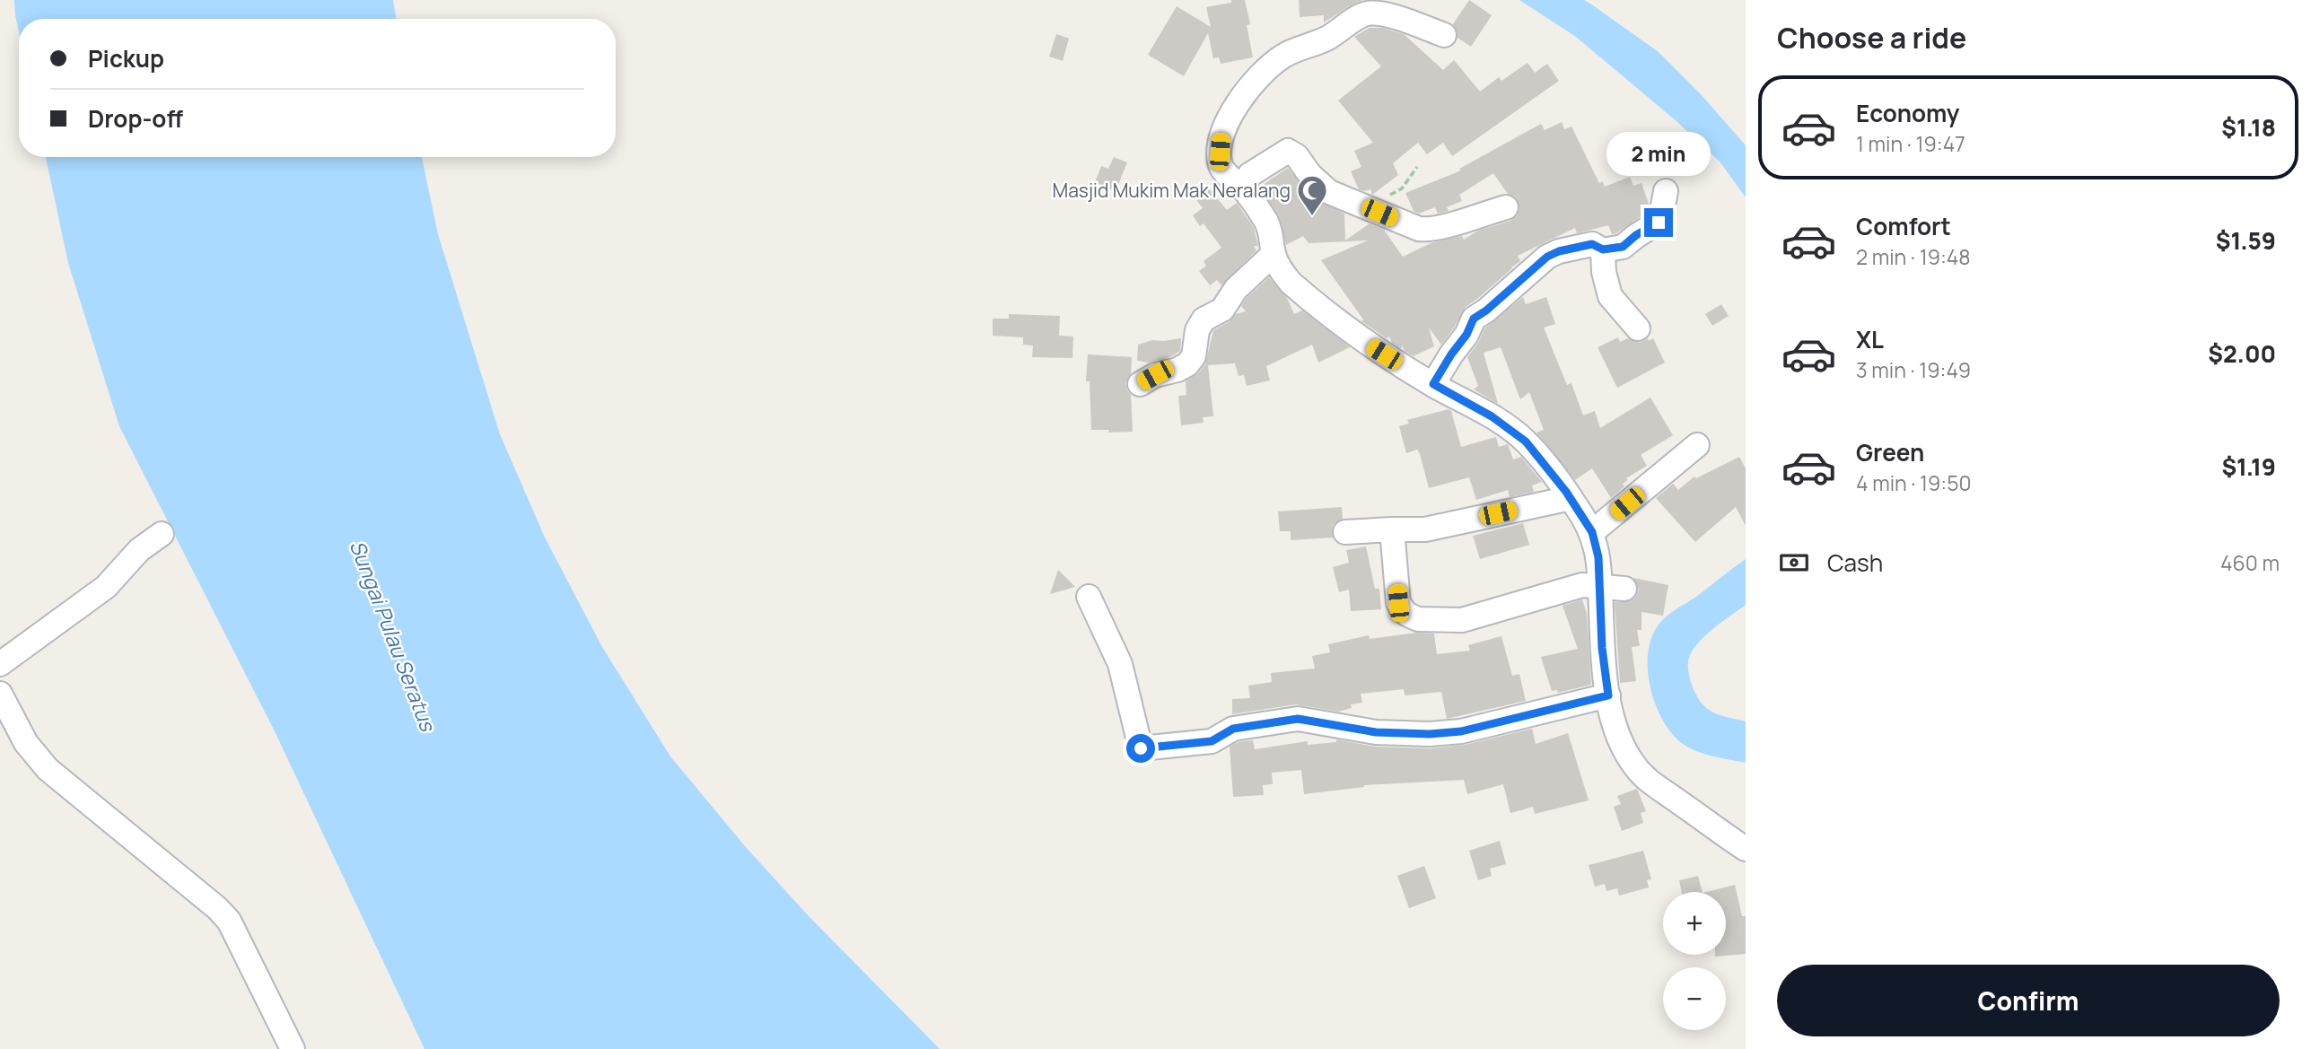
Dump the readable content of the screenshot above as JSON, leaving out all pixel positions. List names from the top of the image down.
{
  "water": ["Sungai Pulau Seratus"],
  "places": {
    "mosque": ["Masjid Mukim Mak Neralang"]
  },
  "page": {
    "heading": "Choose a ride",
    "banner": ["Pickup", "Drop-off"],
    "list": [
      {
        "name": "Economy",
        "note": "1 min · 19:47",
        "value": "$1.18"
      },
      {
        "name": "Comfort",
        "note": "2 min · 19:48",
        "value": "$1.59"
      },
      {
        "name": "XL",
        "note": "3 min · 19:49",
        "value": "$2.00"
      },
      {
        "name": "Green",
        "note": "4 min · 19:50",
        "value": "$1.19"
      }
    ],
    "bubble": "2 min",
    "pay": ["Cash", "460 m"],
    "map_buttons": ["+", "−"],
    "buttons": "Confirm"
  }
}
